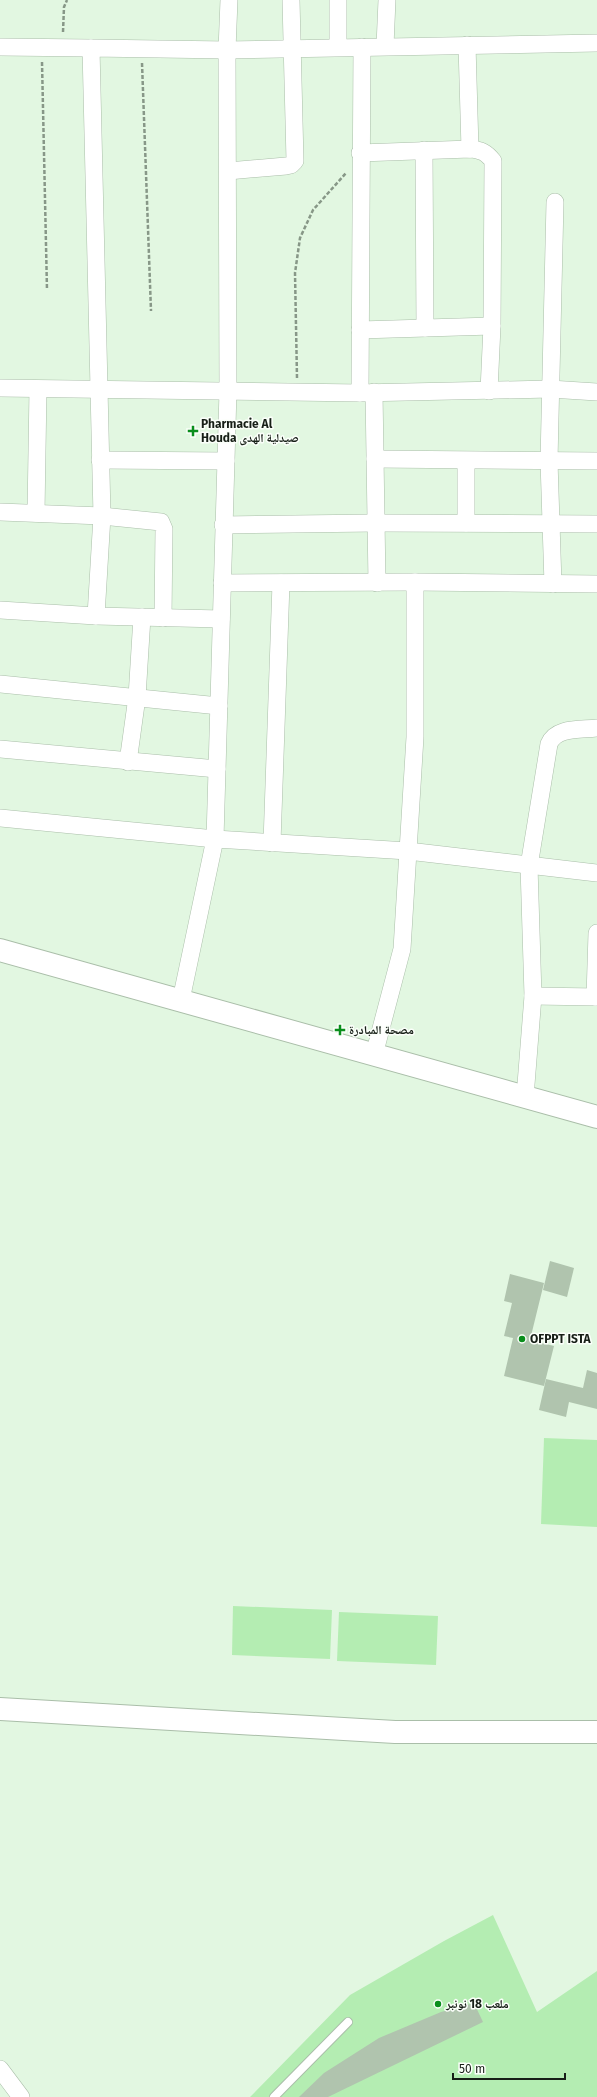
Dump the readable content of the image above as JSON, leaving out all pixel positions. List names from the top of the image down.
{
  "places": {
    "health": ["Pharmacie Al Houda صيدلية الهدى", "مصحة المبادرة"],
    "other": ["OFPPT ISTA", "ملعب 18 نونبر"]
  },
  "scale_bar": "50 m"
}
